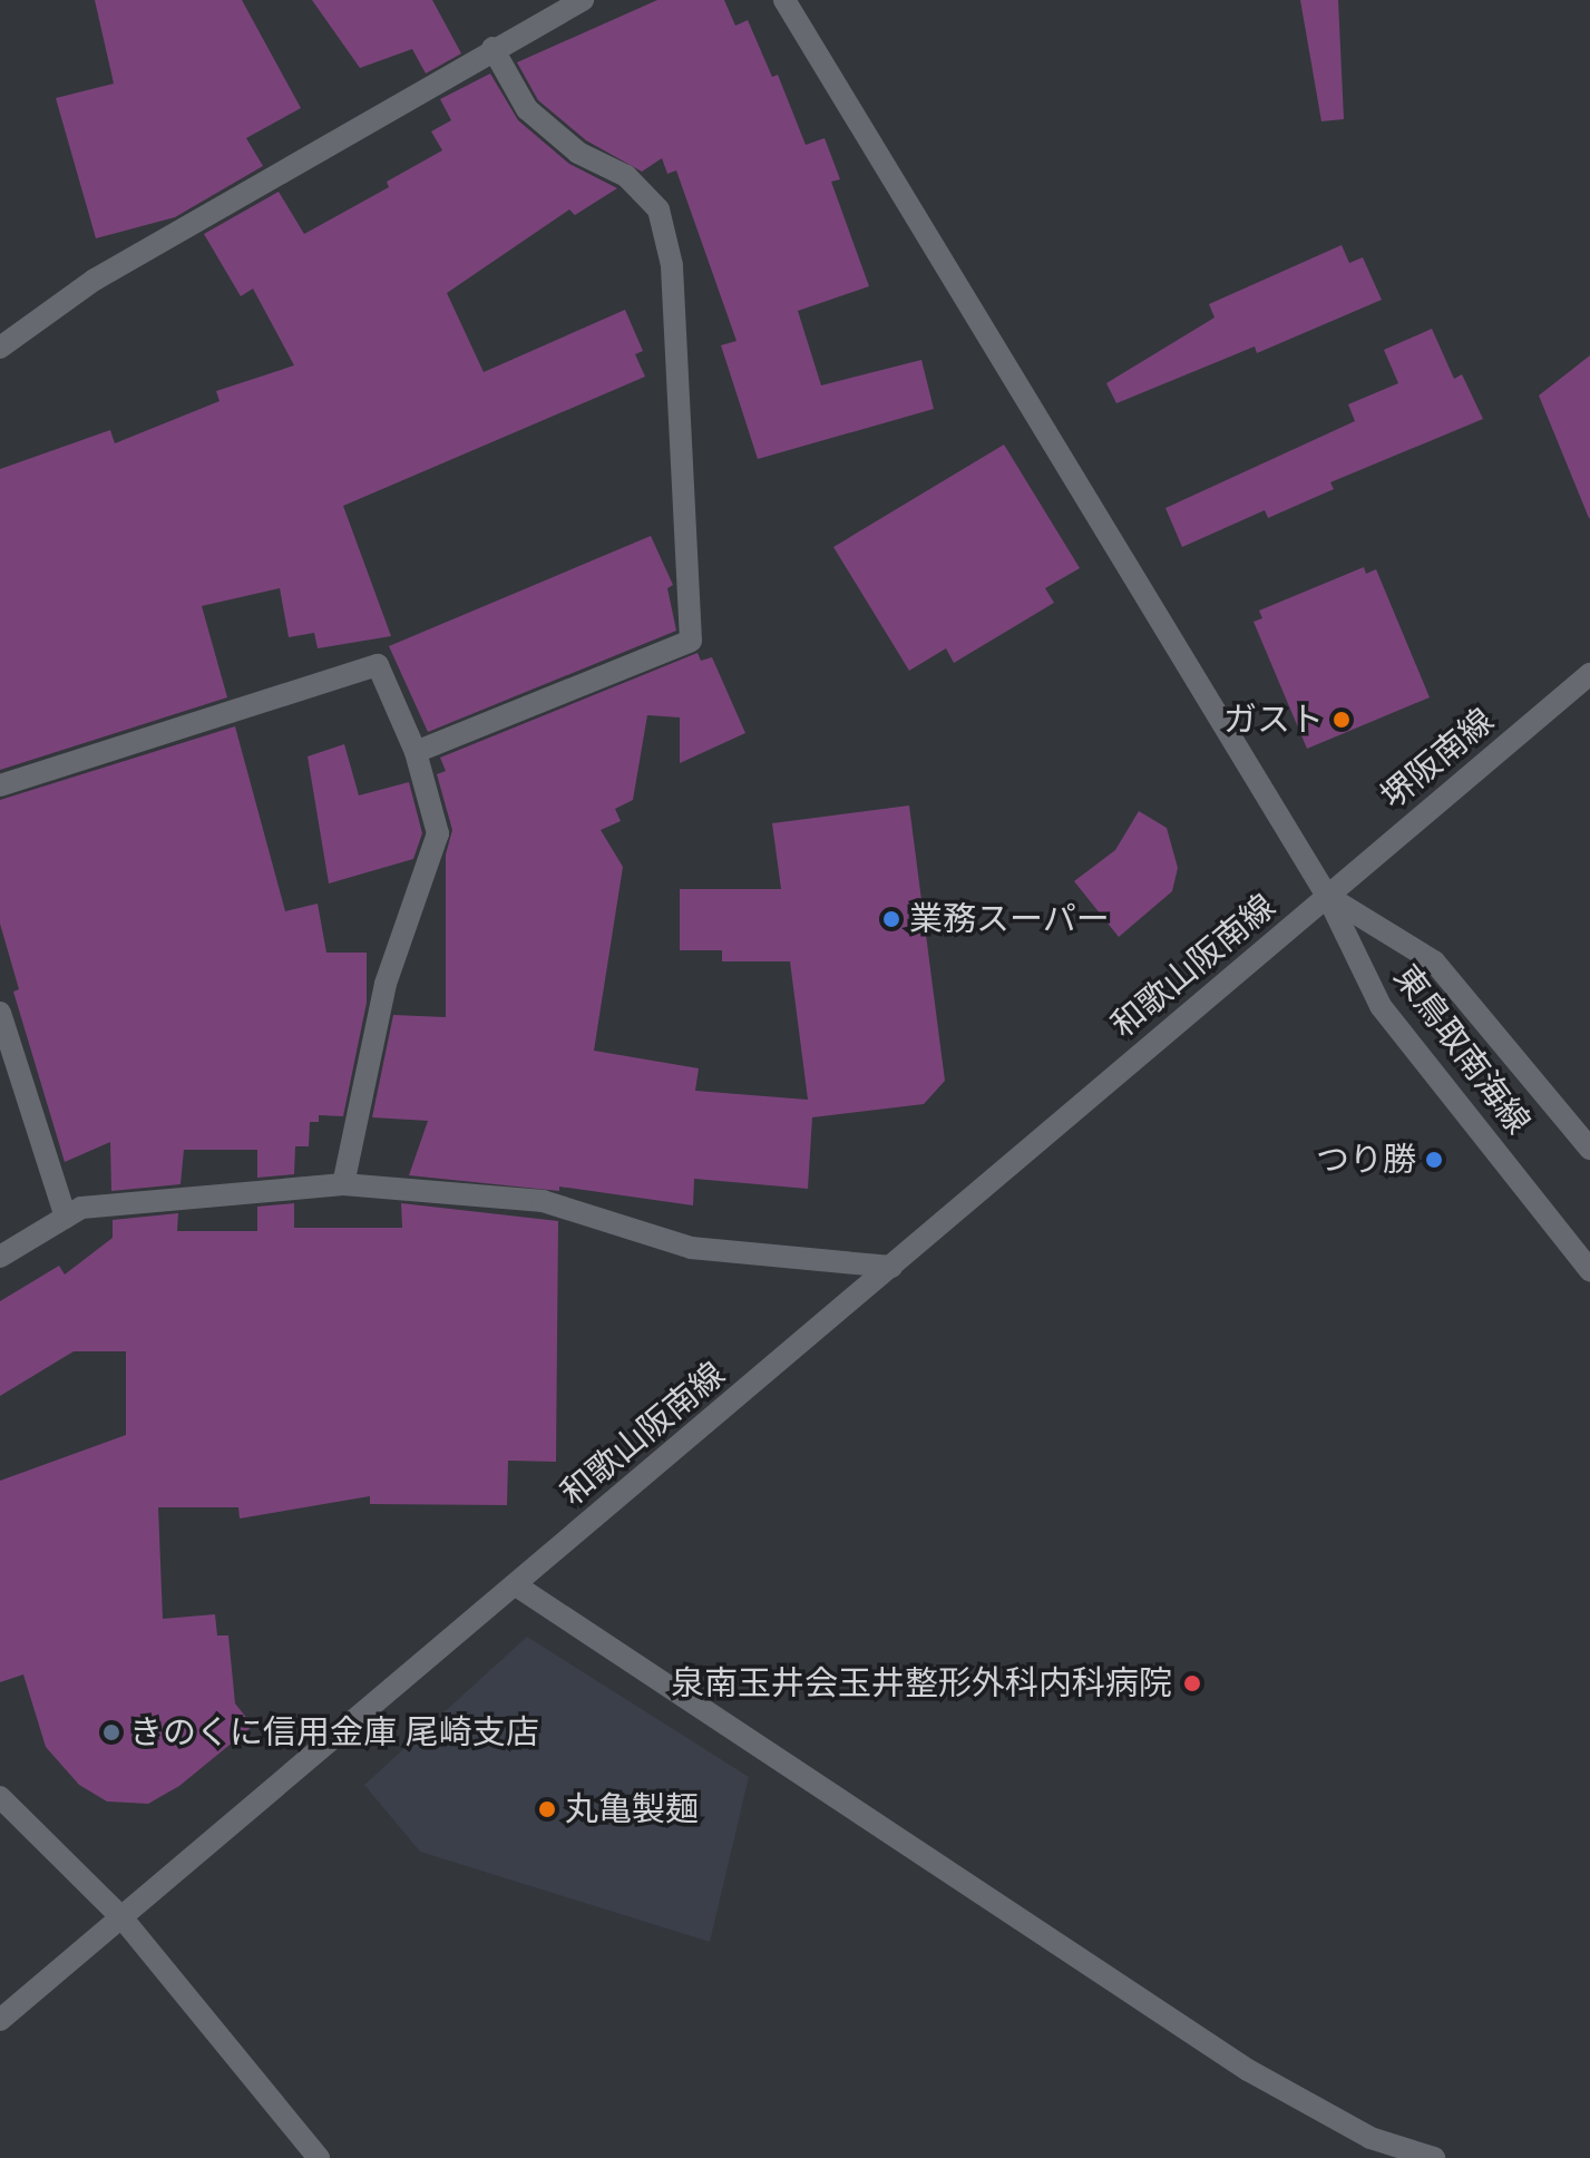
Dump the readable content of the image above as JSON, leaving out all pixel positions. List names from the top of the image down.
{
  "streets": {
    "street": ["堺阪南線", "和歌山阪南線", "東鳥取南海線"]
  },
  "crossings": [
    ["堺阪南線", "和歌山阪南線"],
    ["堺阪南線", "東鳥取南海線"],
    ["和歌山阪南線", "東鳥取南海線"]
  ],
  "places": [
    "ガスト",
    "業務スーパー",
    "つり勝",
    "泉南玉井会玉井整形外科内科病院",
    "きのくに信用金庫 尾崎支店",
    "丸亀製麺"
  ]
}
